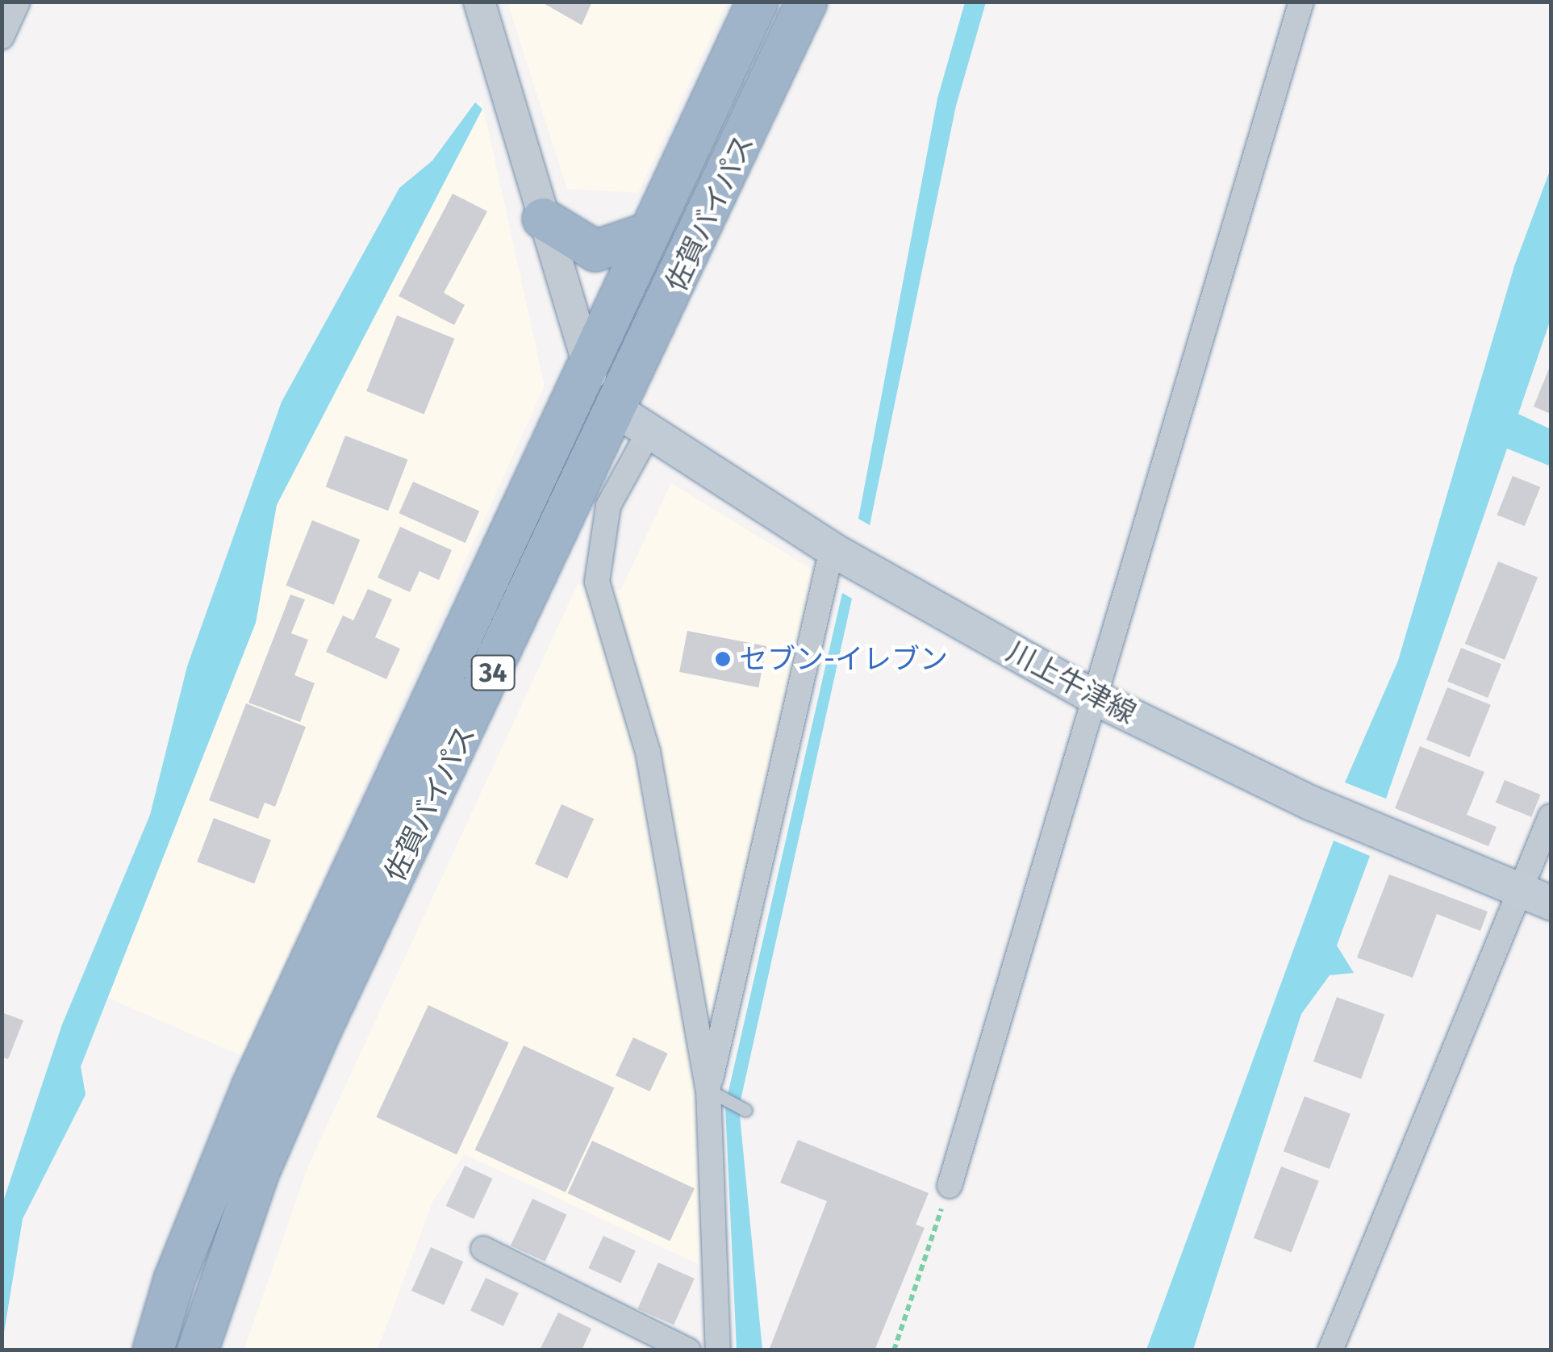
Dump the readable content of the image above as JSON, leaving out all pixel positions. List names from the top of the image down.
{
  "streets": {
    "highway": ["佐賀バイパス", "34"],
    "main road": ["川上牛津線"]
  },
  "crossings": [
    ["佐賀バイパス", "川上牛津線"]
  ],
  "places": ["セブン-イレブン"]
}
